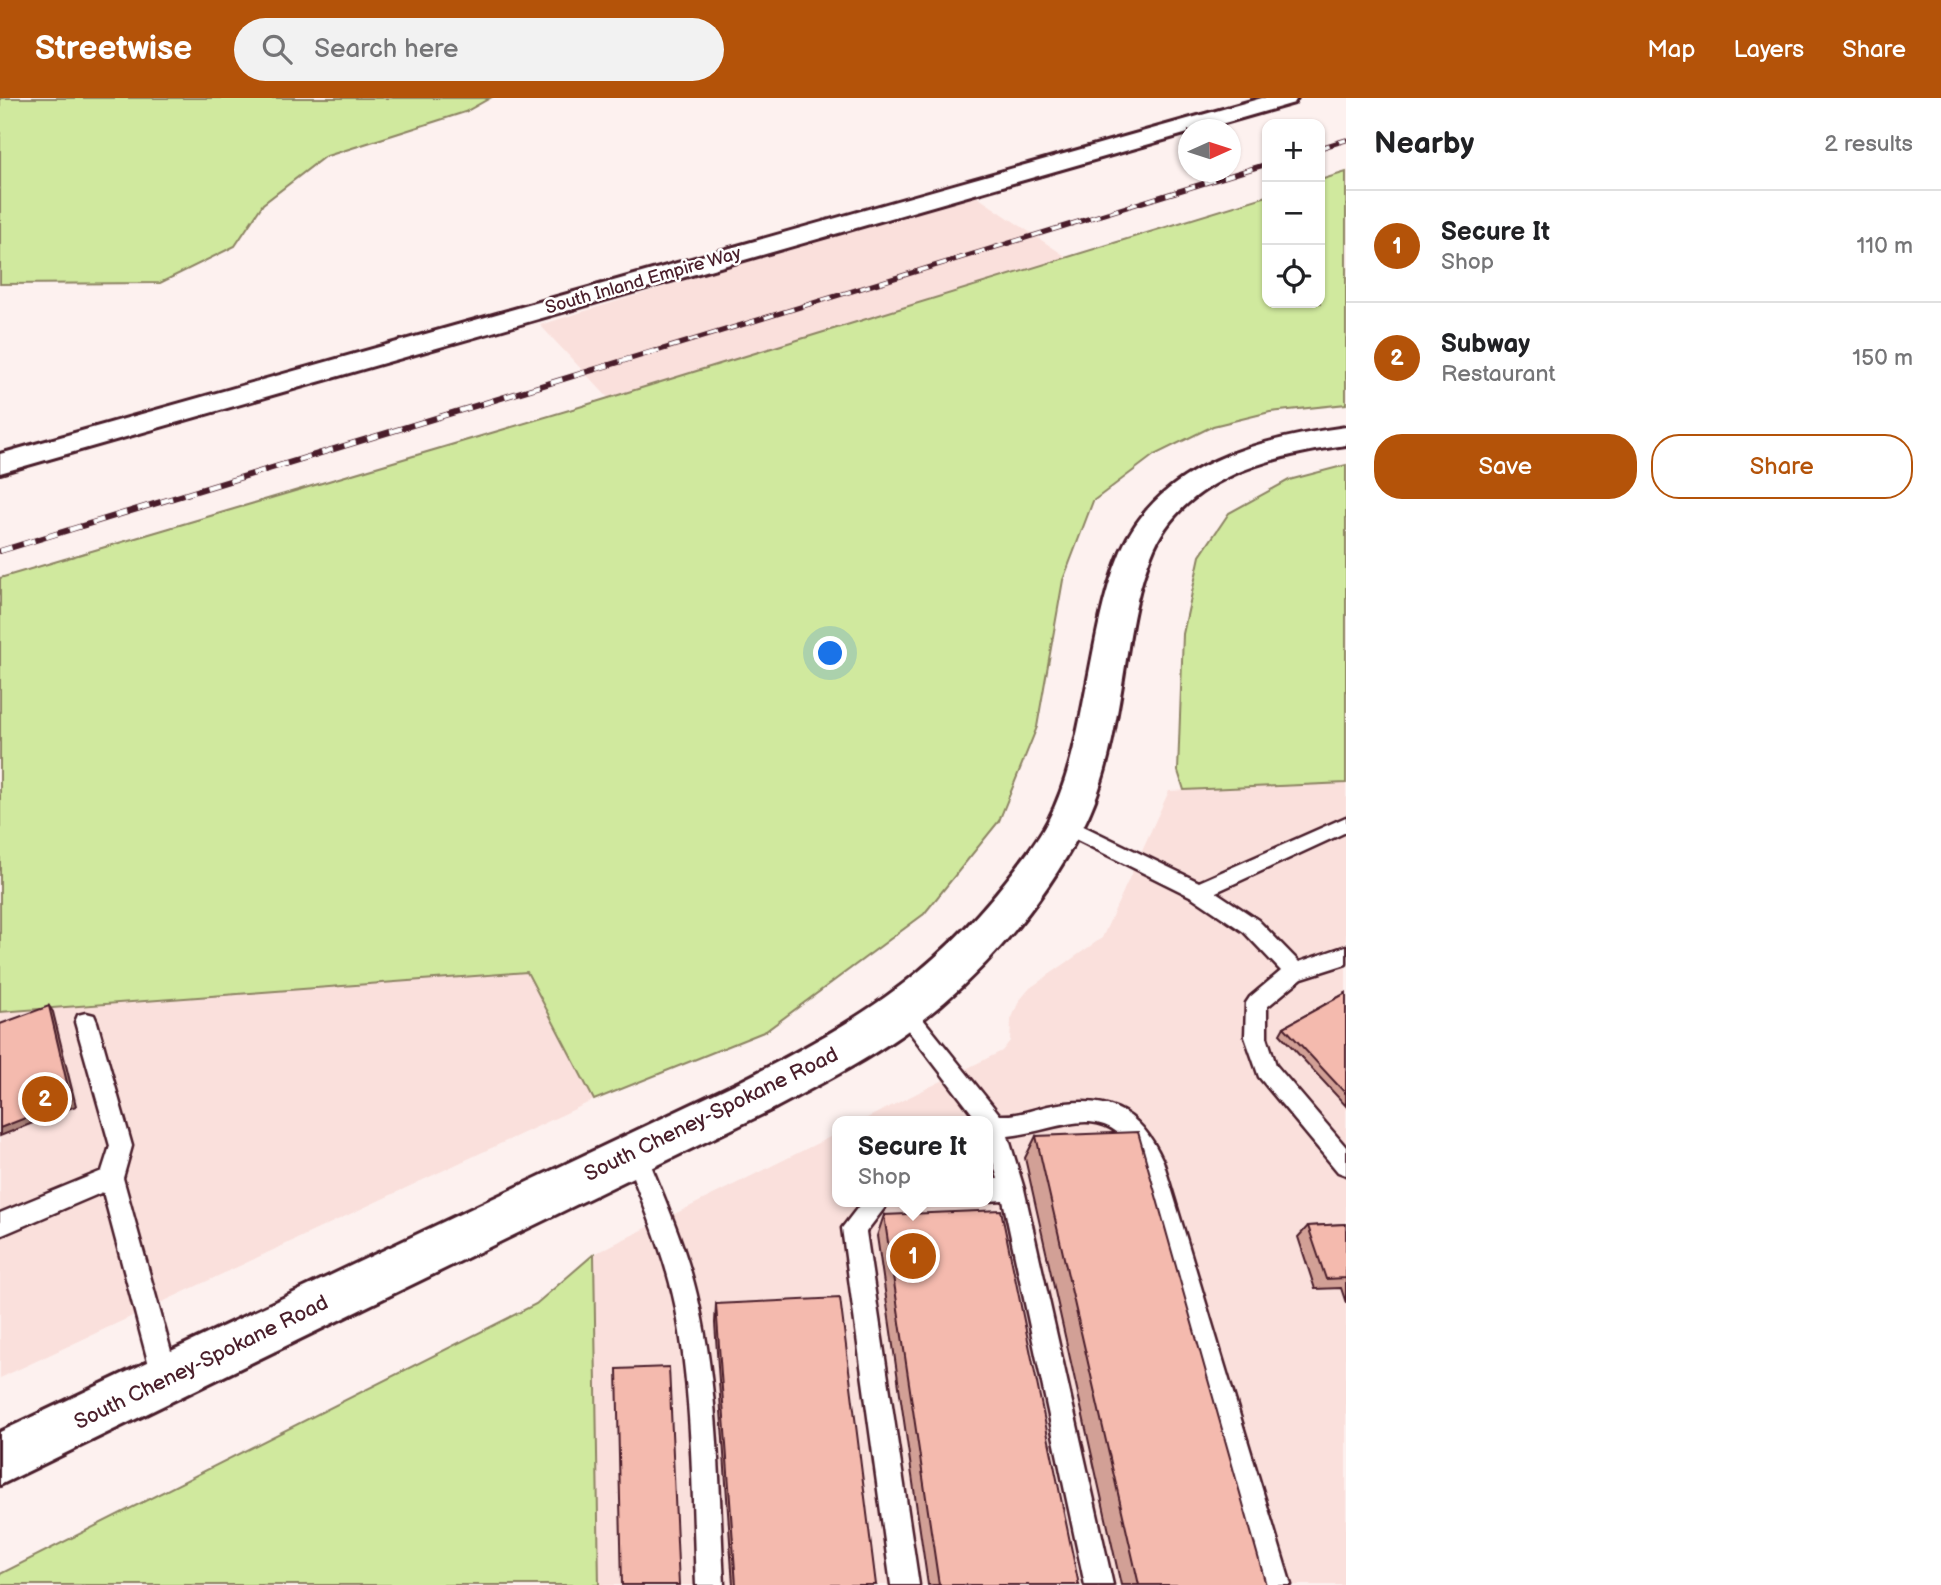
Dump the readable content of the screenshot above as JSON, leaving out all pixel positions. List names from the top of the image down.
{
  "streets": {
    "street": ["South Inland Empire Way", "South Cheney-Spokane Road"]
  },
  "north": "right",
  "page": {
    "header": "Streetwise",
    "search": "Search here",
    "nav": ["Map", "Layers", "Share"],
    "heading": ["Nearby", "2 results"],
    "map_buttons": ["+", "−"],
    "list": [
      {
        "mark": "1",
        "name": "Secure It",
        "note": "Shop",
        "value": "110 m"
      },
      {
        "mark": "2",
        "name": "Subway",
        "note": "Restaurant",
        "value": "150 m"
      }
    ],
    "buttons": ["Save", "Share"],
    "pins": ["2", "1"],
    "popup": ["Secure It", "Shop"]
  }
}
